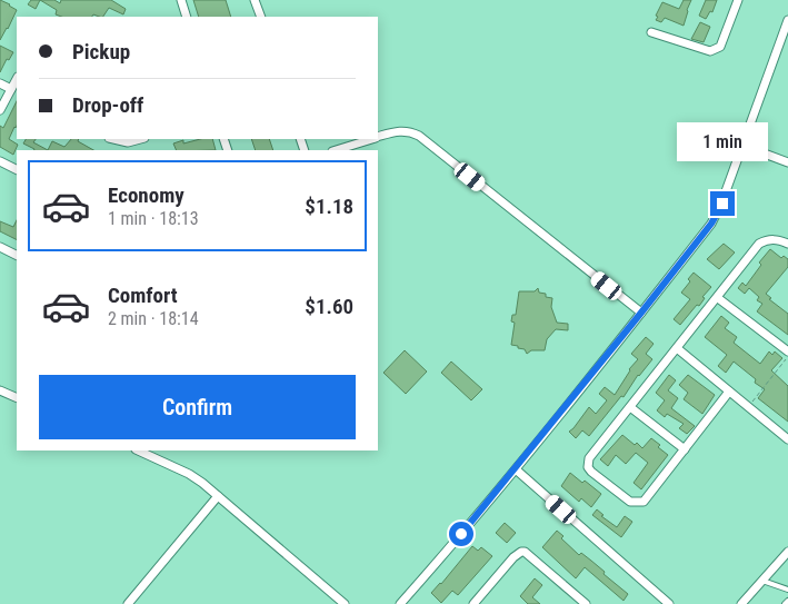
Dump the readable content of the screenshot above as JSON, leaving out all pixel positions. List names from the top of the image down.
{
  "page": {
    "banner": ["Pickup", "Drop-off"],
    "bubble": "1 min",
    "list": [
      {
        "name": "Economy",
        "note": "1 min · 18:13",
        "value": "$1.18"
      },
      {
        "name": "Comfort",
        "note": "2 min · 18:14",
        "value": "$1.60"
      }
    ],
    "buttons": "Confirm"
  }
}
